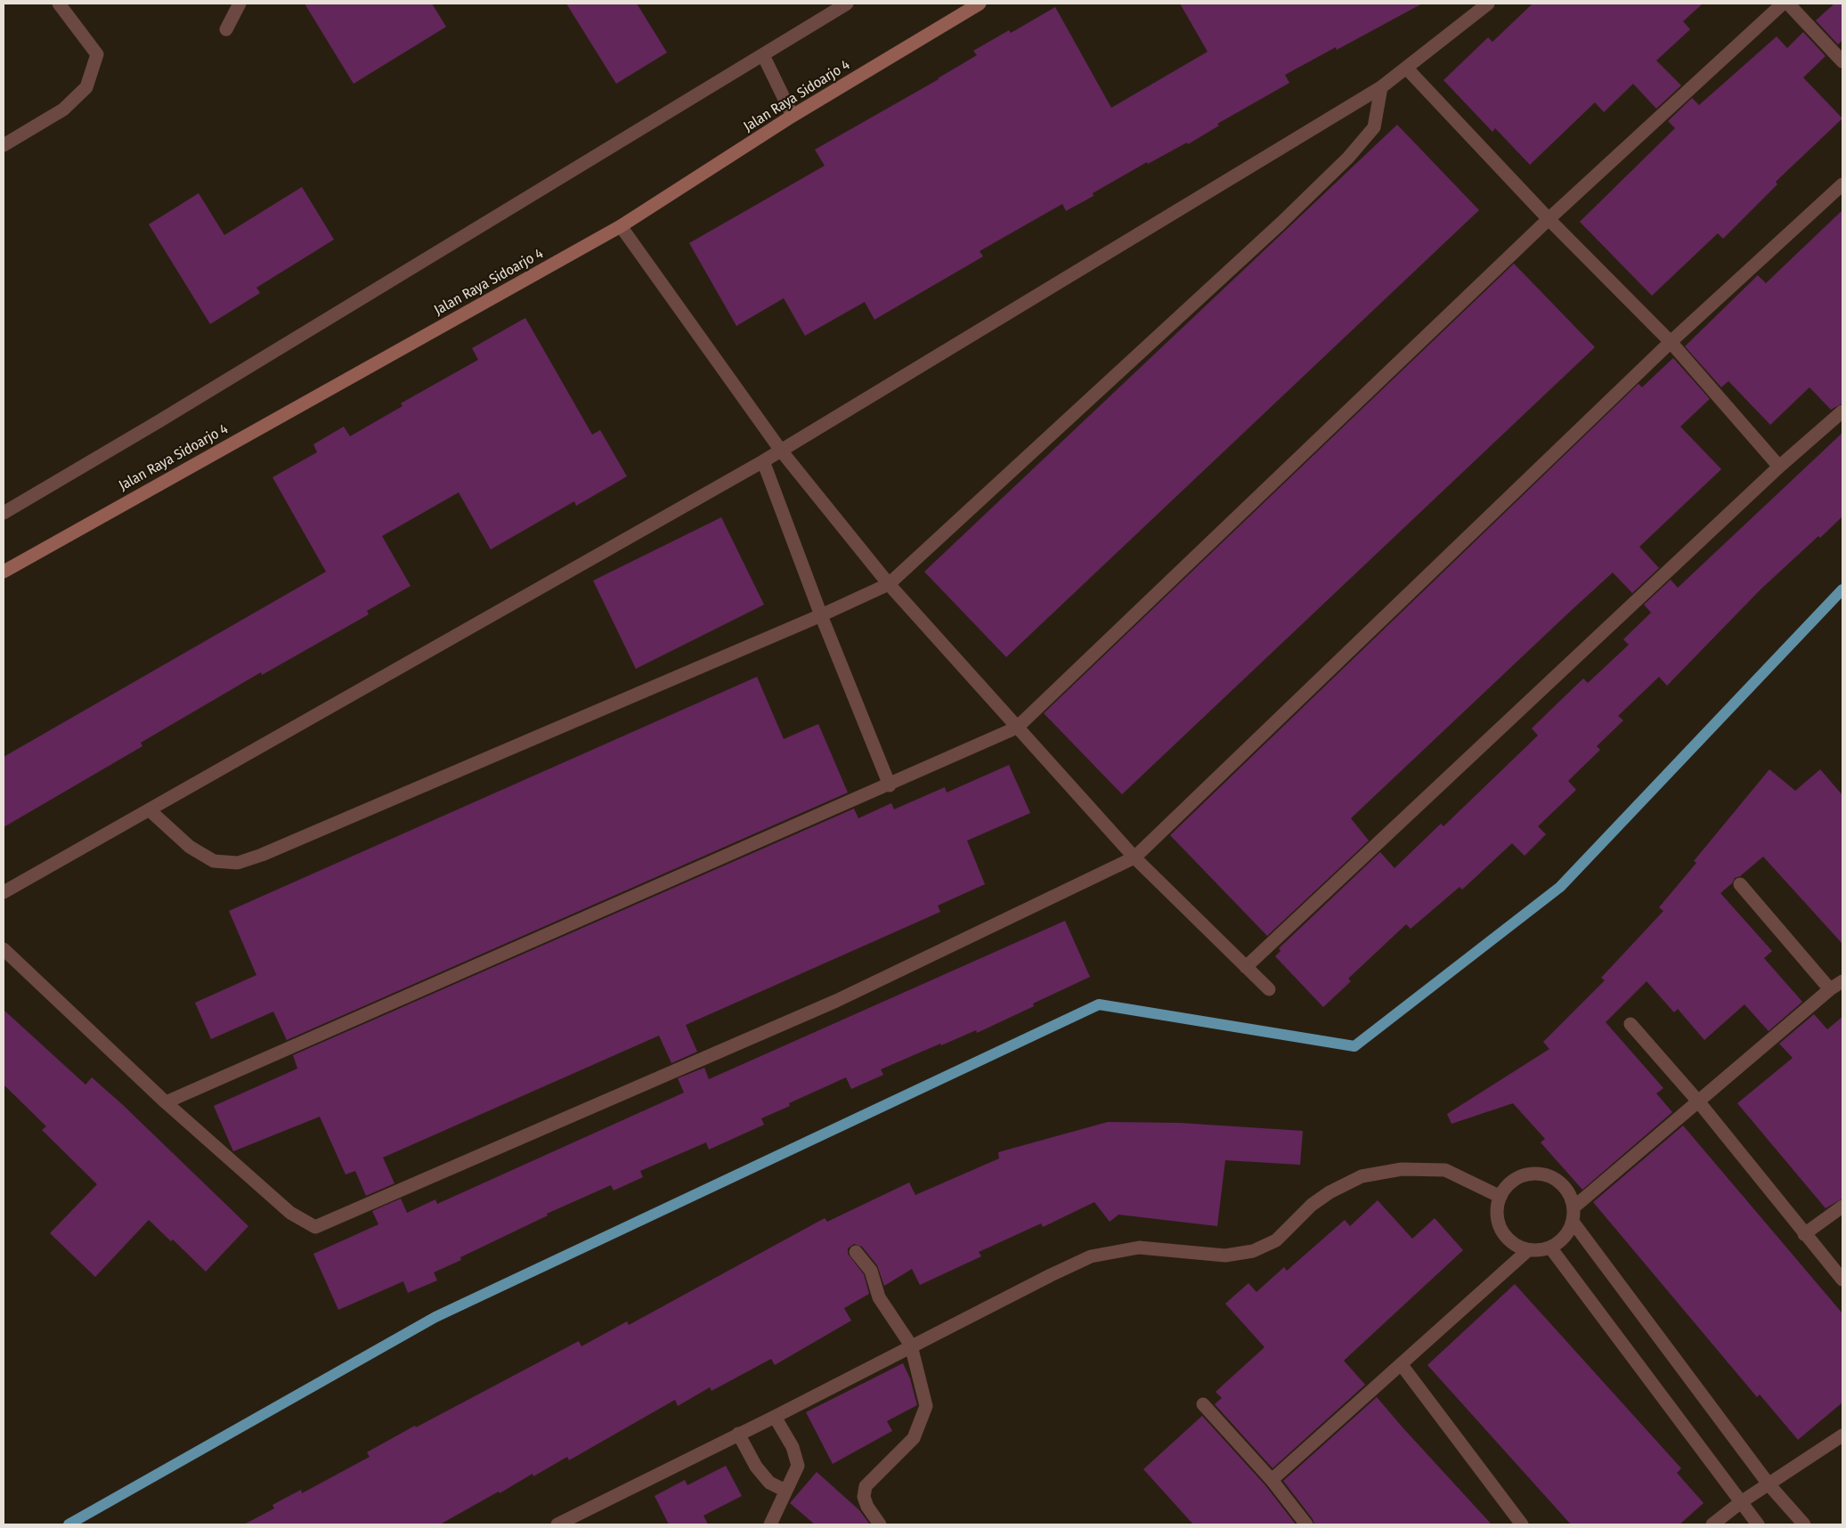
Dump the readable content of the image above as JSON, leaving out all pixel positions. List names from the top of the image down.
{
  "streets": {
    "street": ["Jalan Raya Sidoarjo 4"]
  }
}
